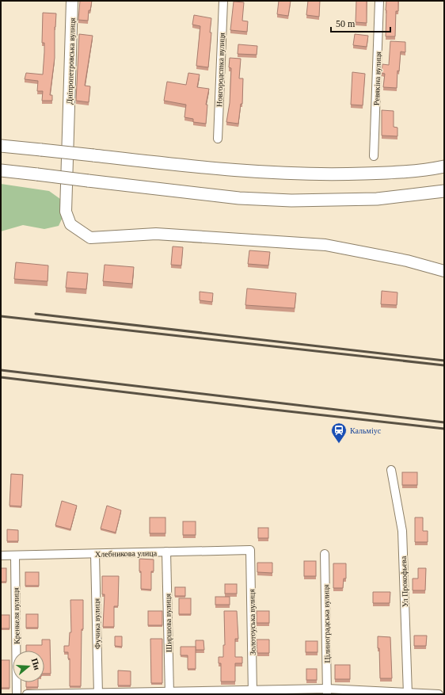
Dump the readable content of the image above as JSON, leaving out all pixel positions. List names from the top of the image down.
{
  "streets": {
    "street": [
      "Дніпропетровська вулиця",
      "Новгородсmка вулиця",
      "Ревякiна вулиця",
      "Хлебникова улица",
      "Ул Прокофьева",
      "Кренкеля вулиця",
      "Золотоуська вулиця",
      "Ширшова вулиця",
      "Фучика вулиця",
      "Цілиноградська вулиця"
    ]
  },
  "crossings": [
    ["Хлебникова улица", "Кренкеля вулиця"],
    ["Хлебникова улица", "Золотоуська вулиця"],
    ["Хлебникова улица", "Ширшова вулиця"],
    ["Хлебникова улица", "Фучика вулиця"]
  ],
  "places": {
    "station": ["Кальміус"]
  },
  "scale_bar": "50 m",
  "north": "right"
}
